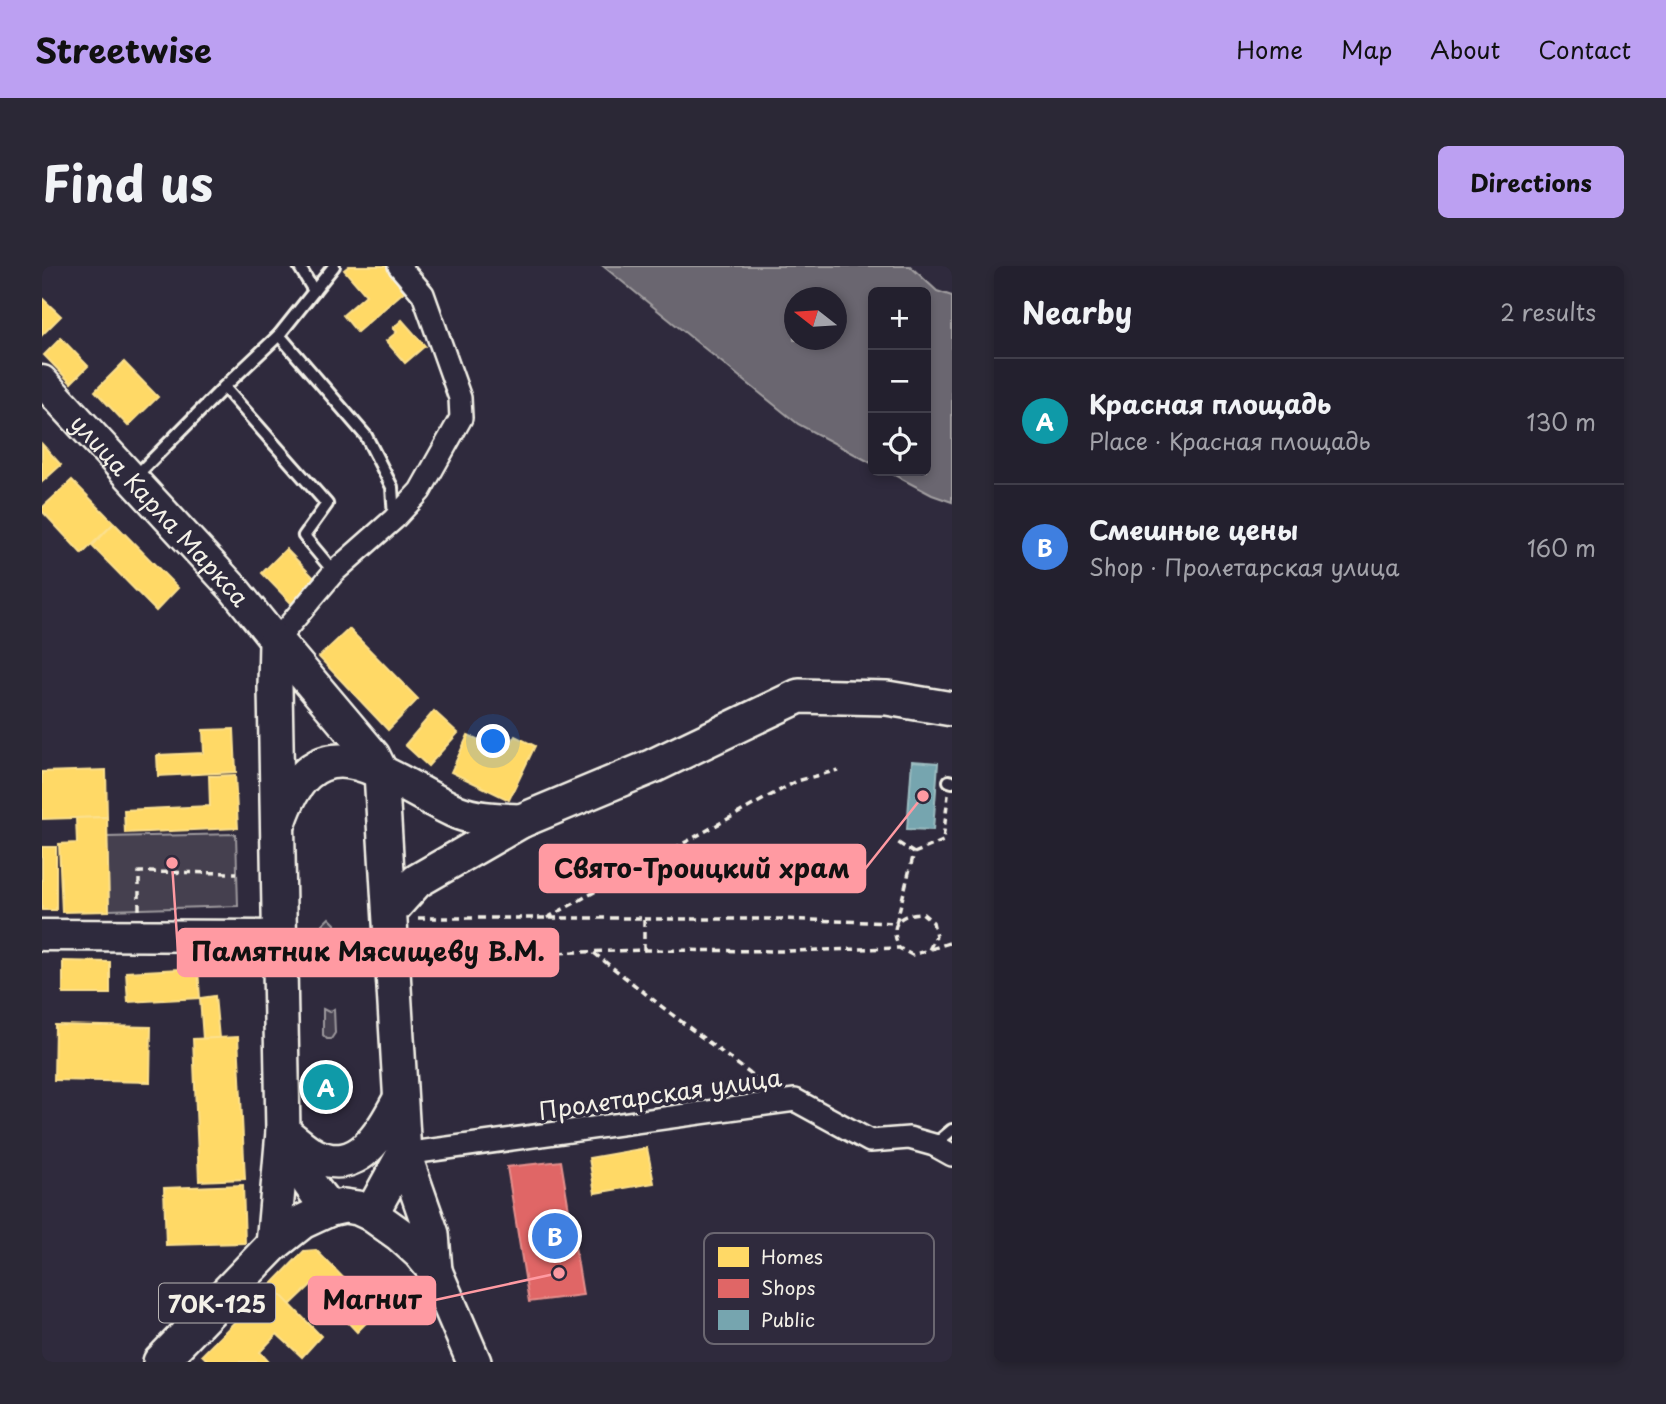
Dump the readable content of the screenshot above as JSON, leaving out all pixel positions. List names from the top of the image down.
{
  "streets": {
    "main road": ["улица Карла Маркса", "70К-125"],
    "street": ["Пролетарская улица"]
  },
  "places": ["Свято-Троицкий храм", "Памятник Мясищеву В.М.", "Магнит"],
  "legend": ["Homes", "Shops", "Public"],
  "north": "left",
  "page": {
    "header": "Streetwise",
    "nav": [
      "Home",
      "Map",
      "About",
      "Contact"
    ],
    "title": "Find us",
    "buttons": "Directions",
    "heading": ["Nearby", "2 results"],
    "map_buttons": ["+", "−"],
    "list": [
      {
        "mark": "A",
        "name": "Красная площадь",
        "note": "Place · Красная площадь",
        "value": "130 m"
      },
      {
        "mark": "B",
        "name": "Смешные цены",
        "note": "Shop · Пролетарская улица",
        "value": "160 m"
      }
    ],
    "pins": ["A", "B"]
  }
}
